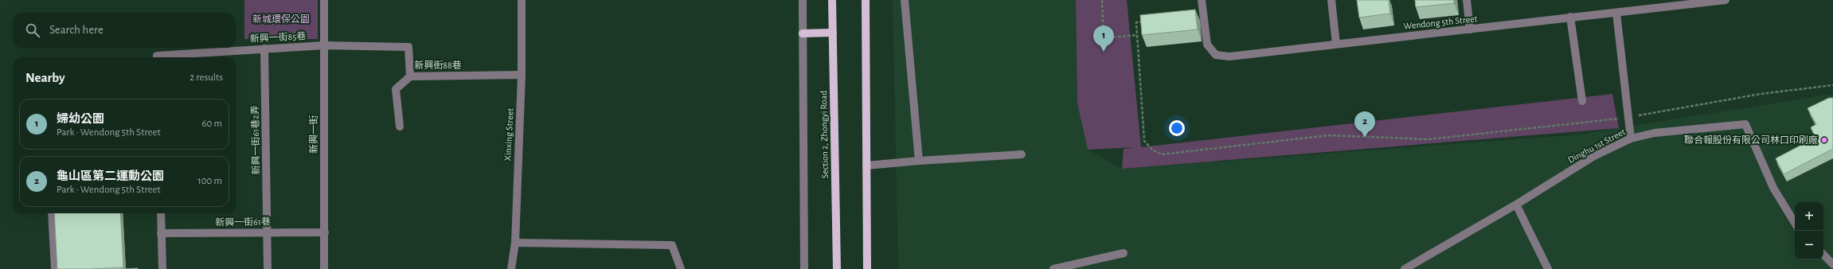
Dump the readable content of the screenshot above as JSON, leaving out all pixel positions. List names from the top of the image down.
{
  "streets": {
    "main road": ["Section 2, Zhongyi Road"],
    "street": [
      "Wendong 5th Street",
      "新興一街85巷",
      "新興街88巷",
      "新興一街",
      "Xinxing Street",
      "新興一街61巷2弄",
      "Dinghu 1st Street",
      "新興一街61巷"
    ]
  },
  "crossings": [
    ["新興一街85巷", "新興街88巷"],
    ["新興一街85巷", "新興一街"],
    ["新興一街85巷", "新興一街61巷2弄"],
    ["新興街88巷", "新興一街"],
    ["新興街88巷", "Xinxing Street"],
    ["新興一街", "新興一街61巷"],
    ["新興一街61巷2弄", "新興一街61巷"]
  ],
  "parks": ["新城環保公園"],
  "places": ["聯合報股份有限公司林口印刷廠"],
  "page": {
    "search": "Search here",
    "pins": ["1", "2"],
    "heading": ["Nearby", "2 results"],
    "list": [
      {
        "mark": "1",
        "name": "婦幼公園",
        "note": "Park · Wendong 5th Street",
        "value": "60 m"
      },
      {
        "mark": "2",
        "name": "龜山區第二運動公園",
        "note": "Park · Wendong 5th Street",
        "value": "100 m"
      }
    ],
    "map_buttons": ["+", "−"]
  }
}
